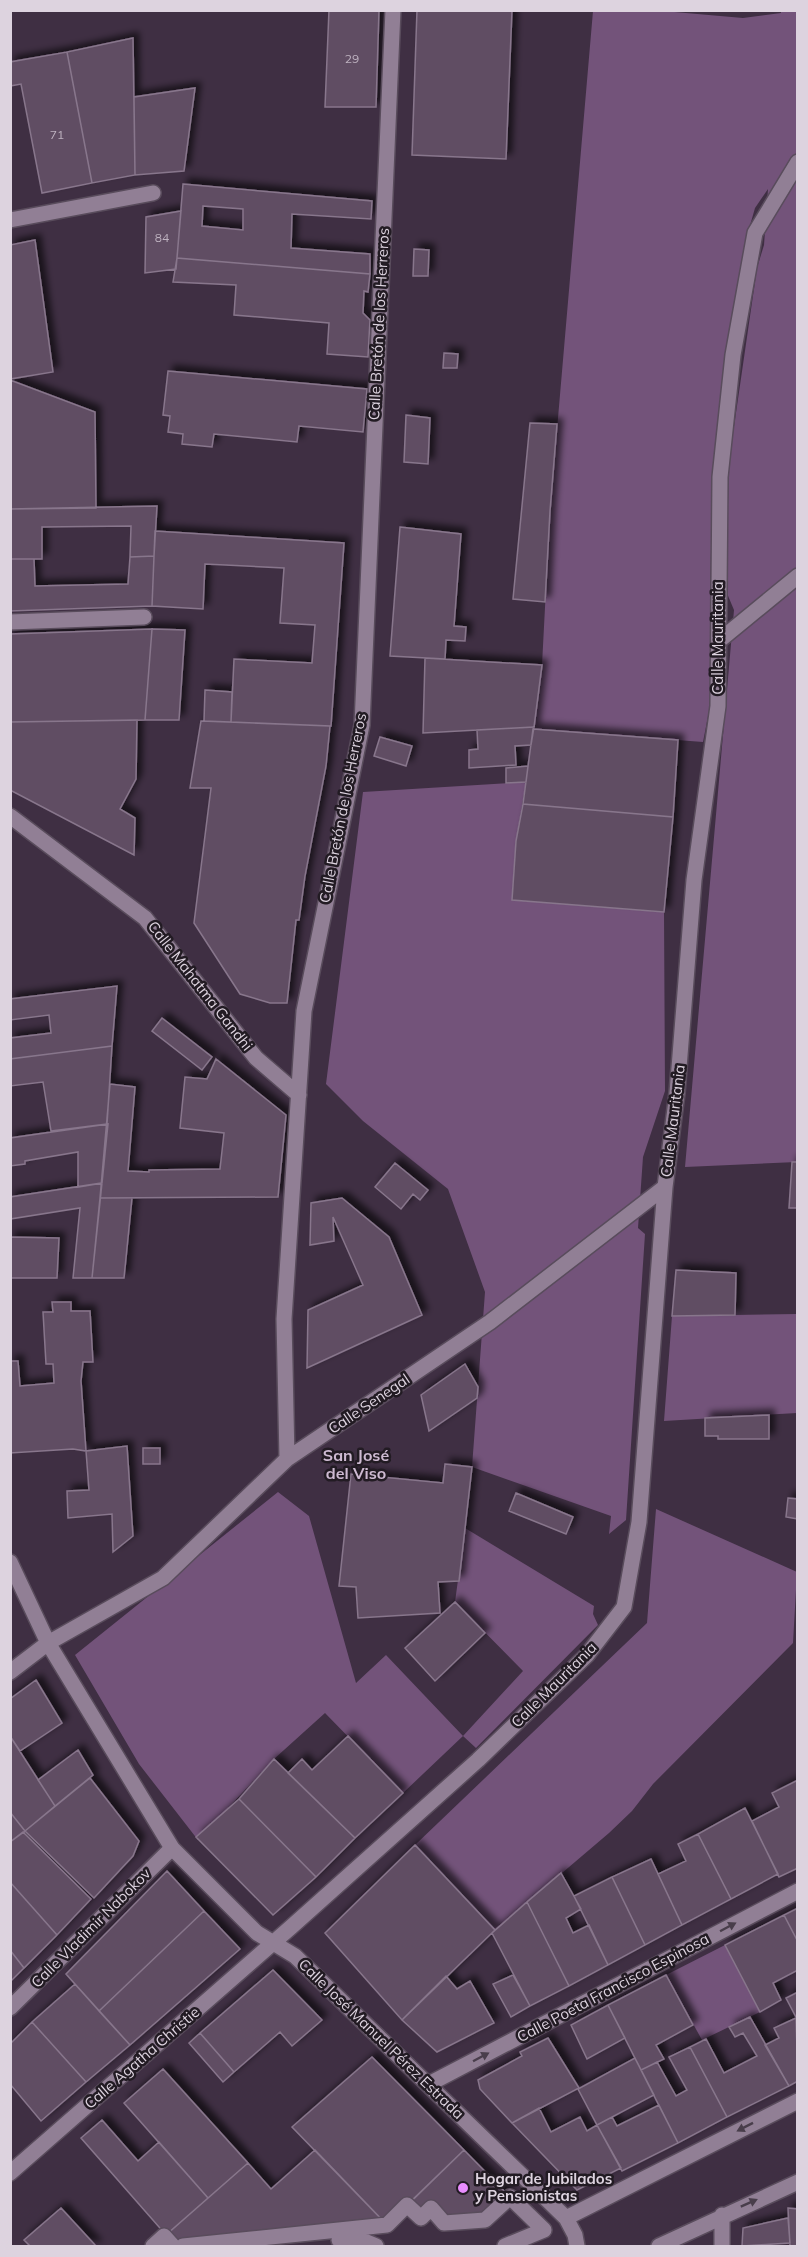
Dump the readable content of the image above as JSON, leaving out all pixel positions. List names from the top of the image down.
{
  "streets": {
    "street": [
      "Calle Bretón de los Herreros",
      "Calle Mauritania",
      "Calle Mahatma Gandhi",
      "Calle Senegal",
      "Calle Vladimir Nabokov",
      "Calle Poeta Francisco Espinosa",
      "Calle José Manuel Pérez Estrada",
      "Calle Agatha Christie"
    ]
  },
  "crossings": [
    ["Calle Bretón de los Herreros", "Calle Mahatma Gandhi"],
    ["Calle Bretón de los Herreros", "Calle Senegal"],
    ["Calle Mauritania", "Calle Senegal"],
    ["Calle Mauritania", "Calle José Manuel Pérez Estrada"],
    ["Calle Mauritania", "Calle Agatha Christie"],
    ["Calle Senegal", "Calle José Manuel Pérez Estrada"],
    ["Calle Vladimir Nabokov", "Calle José Manuel Pérez Estrada"],
    ["Calle Poeta Francisco Espinosa", "Calle José Manuel Pérez Estrada"],
    ["Calle José Manuel Pérez Estrada", "Calle Agatha Christie"]
  ],
  "one_way": ["Calle Poeta Francisco Espinosa"],
  "districts": ["San José del Viso"],
  "places": ["Hogar de Jubilados y Pensionistas"],
  "house_numbers": ["29", "71", "84"]
}
